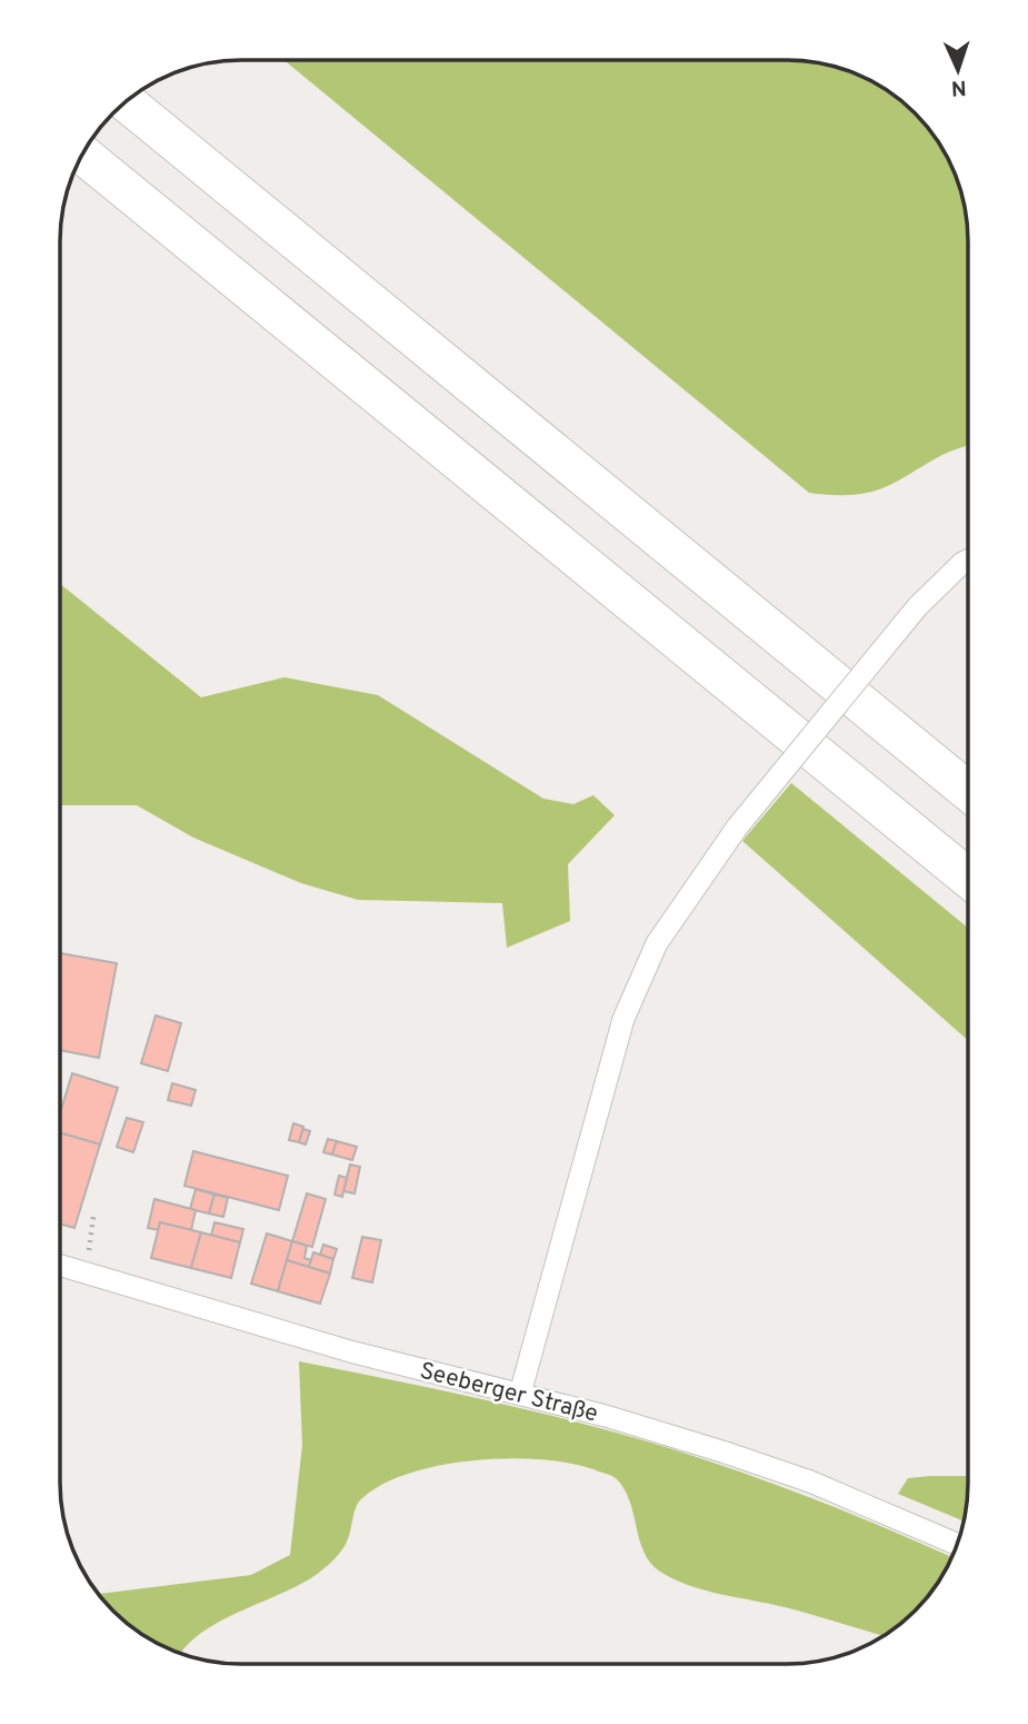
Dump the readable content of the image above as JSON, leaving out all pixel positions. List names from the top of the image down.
{
  "streets": {
    "street": ["Seeberger Straße"]
  },
  "north": "bottom"
}
